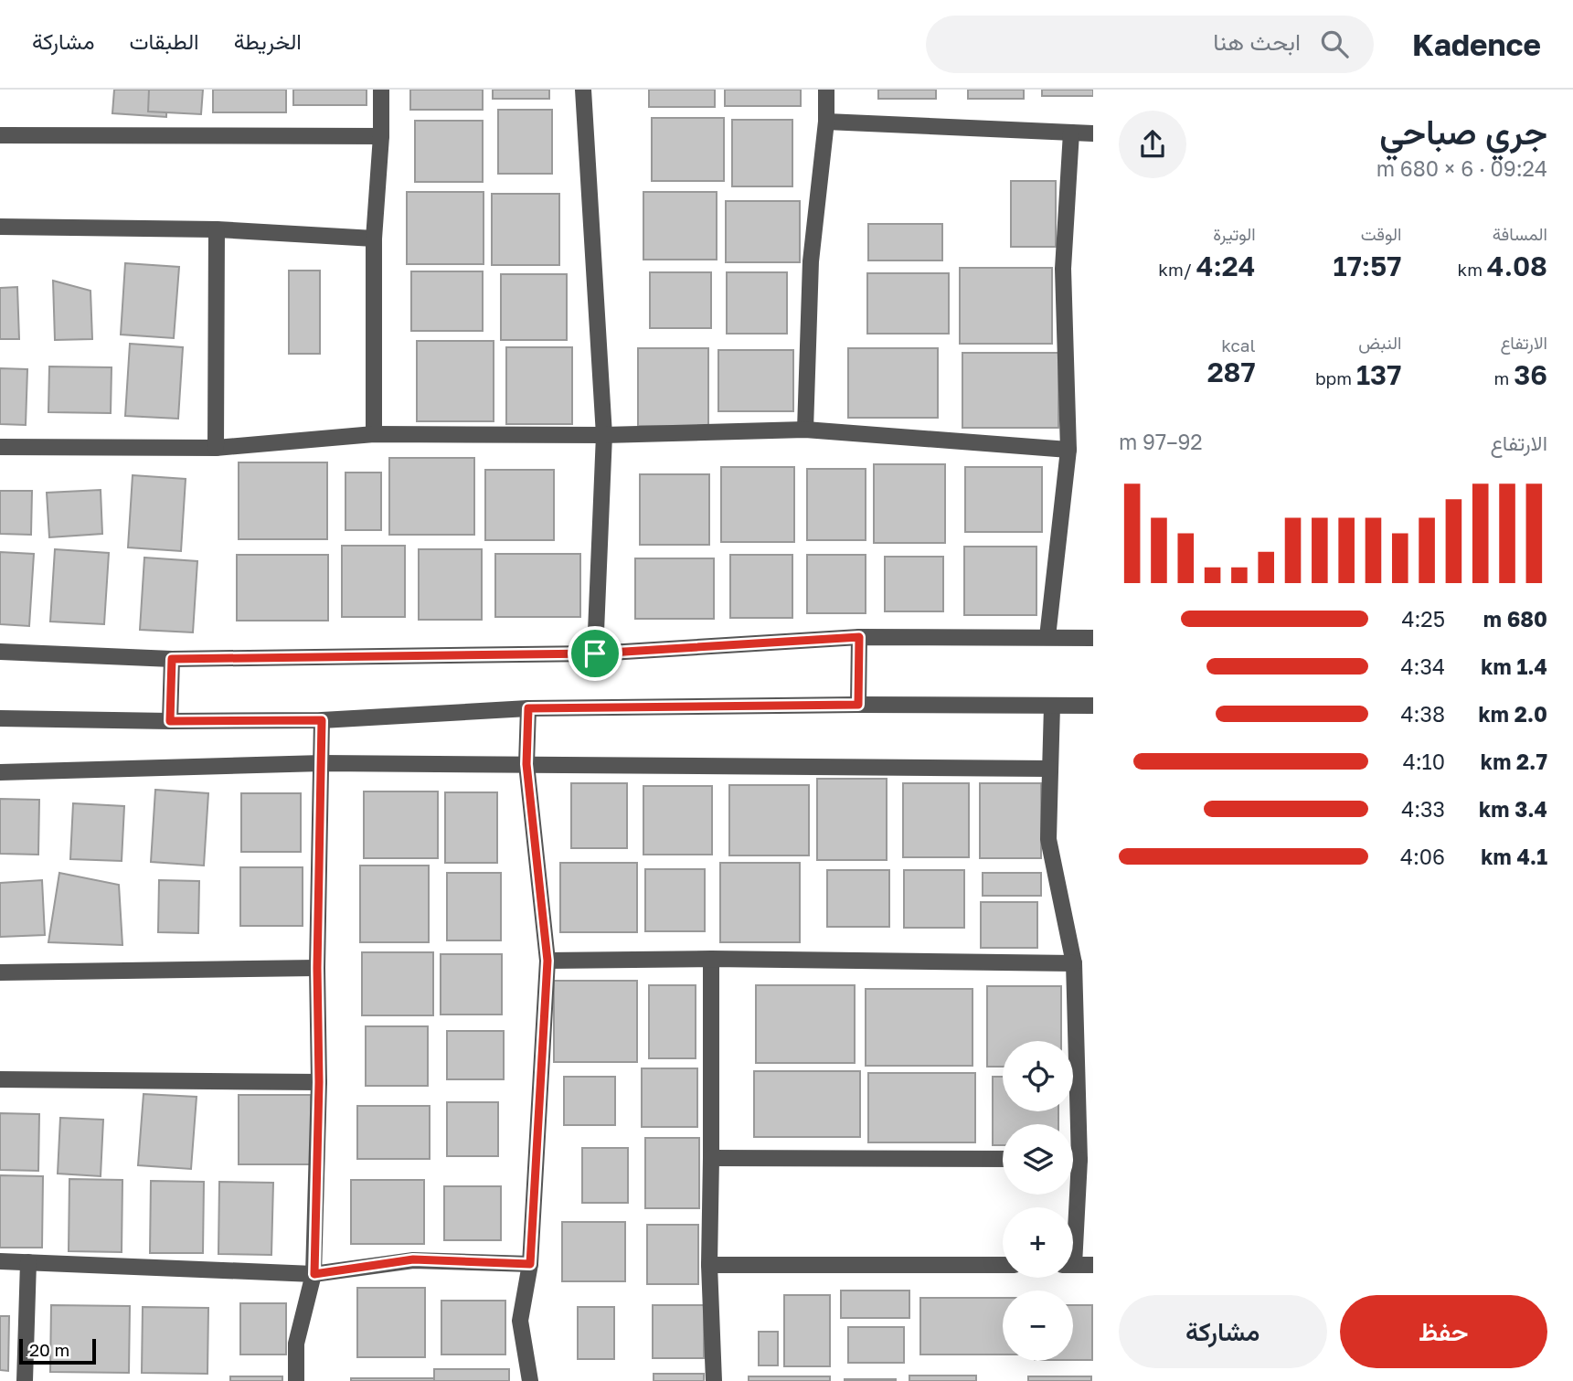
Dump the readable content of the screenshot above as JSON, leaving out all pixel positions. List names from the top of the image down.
{
  "scale_bar": "20 m",
  "page": {
    "header": "Kadence",
    "search": "ابحث هنا",
    "nav": ["الخريطة", "الطبقات", "مشاركة"],
    "heading": ["جري صباحي", "09:24 · 6 × 680 m"],
    "stats": [
      ["المسافة", "4.08 km"],
      ["الوقت", "17:57"],
      ["الوتيرة", "4:24 /km"],
      ["الارتفاع", "36 m"],
      ["النبض", "137 bpm"],
      ["kcal", "287"]
    ],
    "chart": ["الارتفاع", "92–97 m"],
    "list": [
      {
        "name": "680 m",
        "note": "4:25"
      },
      {
        "name": "1.4 km",
        "note": "4:34"
      },
      {
        "name": "2.0 km",
        "note": "4:38"
      },
      {
        "name": "2.7 km",
        "note": "4:10"
      },
      {
        "name": "3.4 km",
        "note": "4:33"
      },
      {
        "name": "4.1 km",
        "note": "4:06"
      }
    ],
    "map_buttons": ["+", "−"],
    "buttons": ["حفظ", "مشاركة"],
    "scale": "20 m"
  }
}
